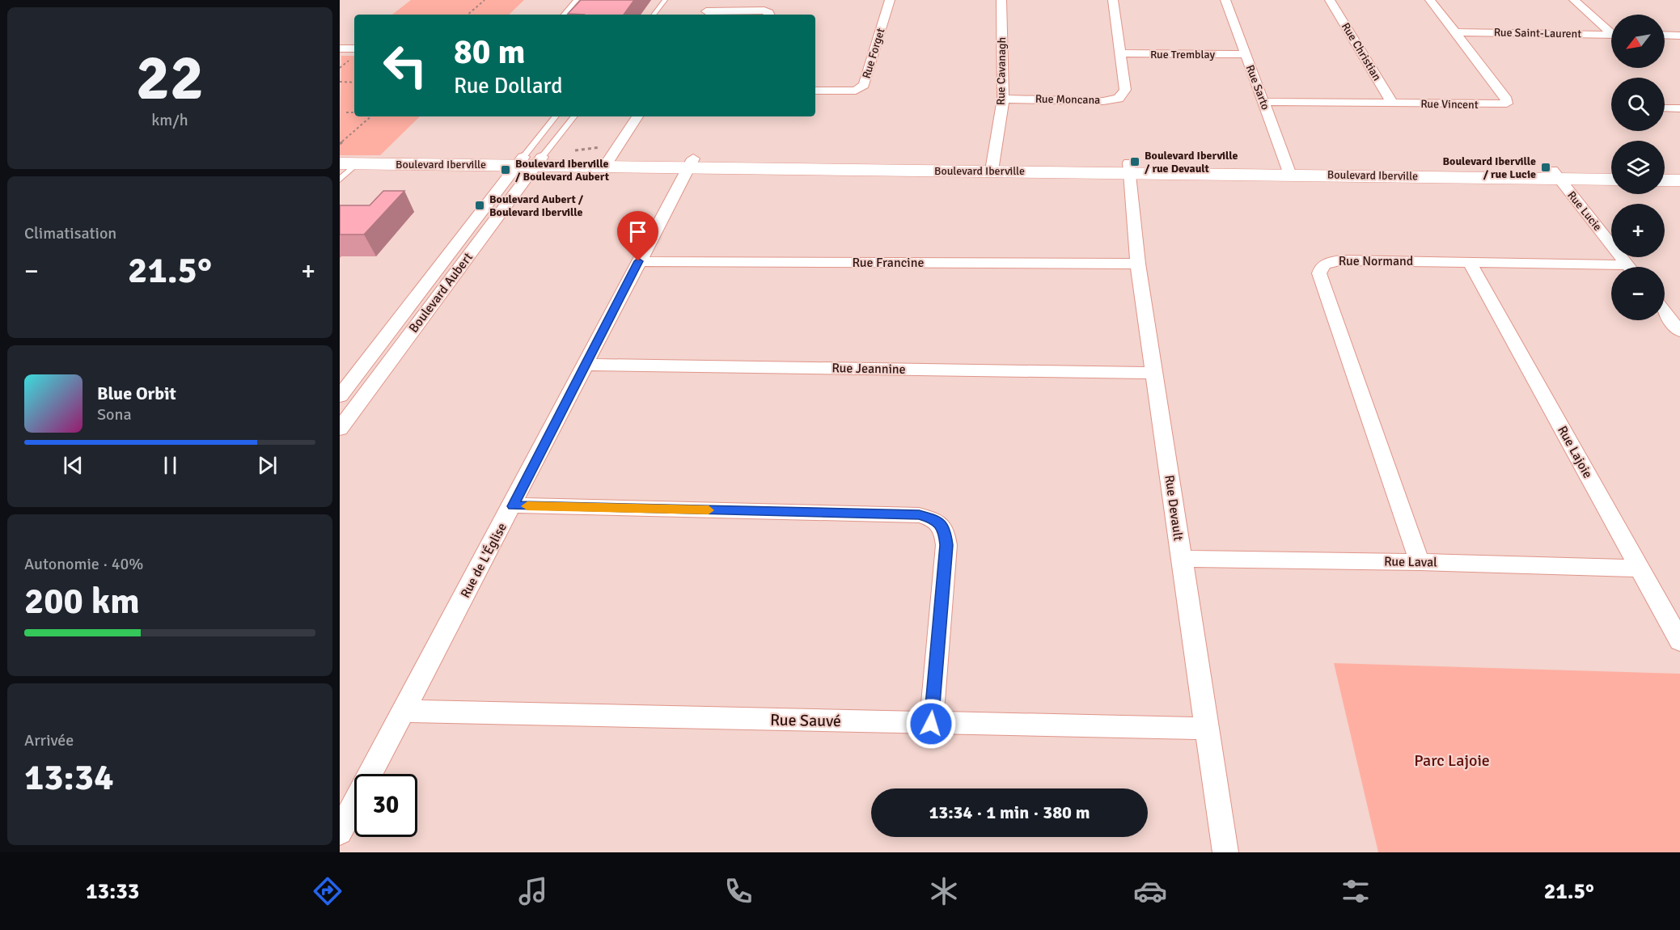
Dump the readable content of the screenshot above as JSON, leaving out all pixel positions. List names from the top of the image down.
{
  "streets": {
    "street": [
      "Rue Saint-Laurent",
      "Rue Christian",
      "Rue Forget",
      "Rue Tremblay",
      "Rue Cavanagh",
      "Rue Sarto",
      "Rue Moncana",
      "Rue Vincent",
      "Boulevard Iberville",
      "Rue Lucie",
      "Rue Normand",
      "Rue Francine",
      "Boulevard Aubert",
      "Rue Jeannine",
      "Rue Lajoie",
      "Rue Devault",
      "Rue de L'Église",
      "Rue Laval",
      "Rue Sauvé"
    ]
  },
  "crossings": [
    ["Rue Saint-Laurent", "Rue Vincent"],
    ["Rue Christian", "Rue Vincent"],
    ["Rue Tremblay", "Rue Sarto"],
    ["Rue Tremblay", "Rue Moncana"],
    ["Rue Cavanagh", "Rue Moncana"],
    ["Rue Cavanagh", "Boulevard Iberville"],
    ["Rue Sarto", "Rue Vincent"],
    ["Rue Sarto", "Boulevard Iberville"],
    ["Boulevard Iberville", "Rue Lucie"],
    ["Boulevard Iberville", "Boulevard Aubert"],
    ["Boulevard Iberville", "Rue Devault"],
    ["Boulevard Iberville", "Rue de L'Église"],
    ["Rue Normand", "Rue Lajoie"],
    ["Rue Normand", "Rue Laval"],
    ["Rue Francine", "Rue Devault"],
    ["Rue Francine", "Rue de L'Église"],
    ["Rue Jeannine", "Rue Devault"],
    ["Rue Jeannine", "Rue de L'Église"],
    ["Rue Lajoie", "Rue Laval"],
    ["Rue Devault", "Rue Laval"],
    ["Rue Devault", "Rue Sauvé"],
    ["Rue de L'Église", "Rue Sauvé"]
  ],
  "parks": ["Parc Lajoie"],
  "places": {
    "transit": [
      "Boulevard Iberville / rue Devault",
      "Boulevard Iberville / rue Lucie",
      "Boulevard Iberville / Boulevard Aubert",
      "Boulevard Aubert / Boulevard Iberville"
    ]
  },
  "north": "bottom left",
  "page": {
    "tile": [
      ["22", "km/h"],
      "Climatisation",
      ["Autonomie · 40%", "200 km"],
      ["Arrivée", "13:34"]
    ],
    "map_buttons": ["+", "−"],
    "turn": ["80 m", "Rue Dollard"],
    "heat": ["−", "21.5°", "+"],
    "song": ["Blue Orbit", "Sona"],
    "limit": "30",
    "trip": "13:34 · 1 min · 380 m",
    "tabs": ["13:33", "21.5°"]
  }
}
